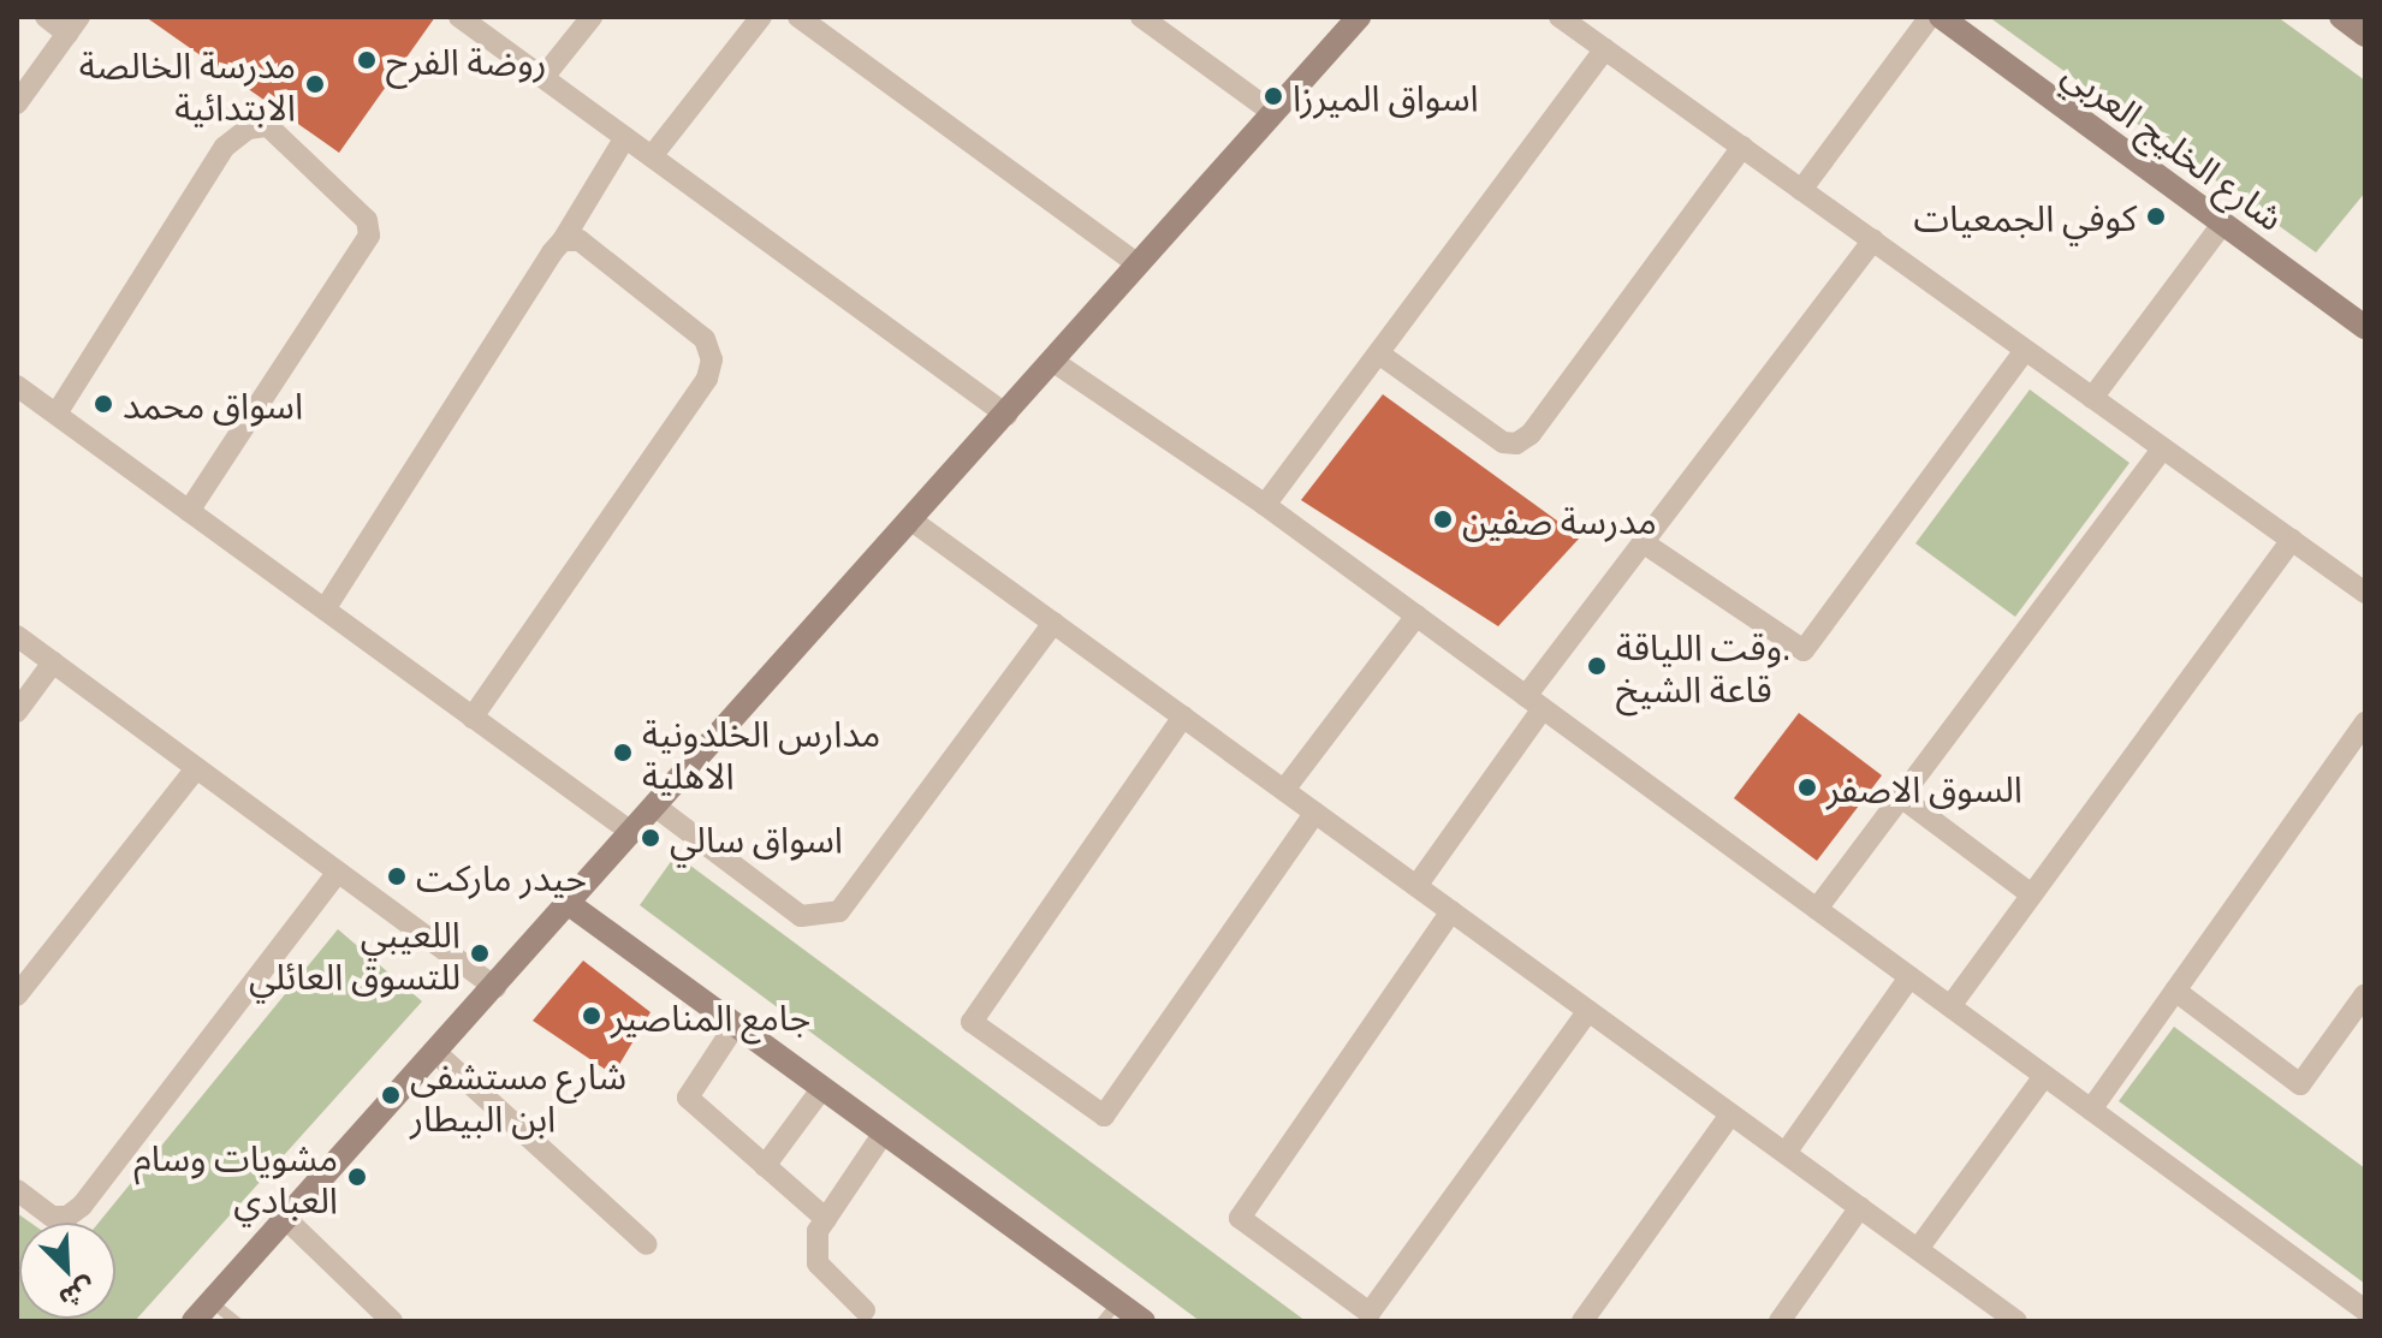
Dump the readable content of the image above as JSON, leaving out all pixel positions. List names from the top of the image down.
{
  "streets": {
    "street": ["شارع الخليج العربي"]
  },
  "places": [
    "روضة الفرح",
    "مدرسة الخالصة الابتدائية",
    "اسواق الميرزا",
    "كوفي الجمعيات",
    "اسواق محمد",
    "مدرسة صفين",
    "وقت اللياقة. قاعة الشيخ",
    "مدارس الخلدونية الاهلية",
    "السوق الاصفر",
    "اسواق سالي",
    "حيدر ماركت",
    "اللعيبي للتسوق العائلي",
    "جامع المناصير",
    "شارع مستشفى ابن البيطار",
    "مشويات وسام العبادي"
  ],
  "north": "bottom right"
}
